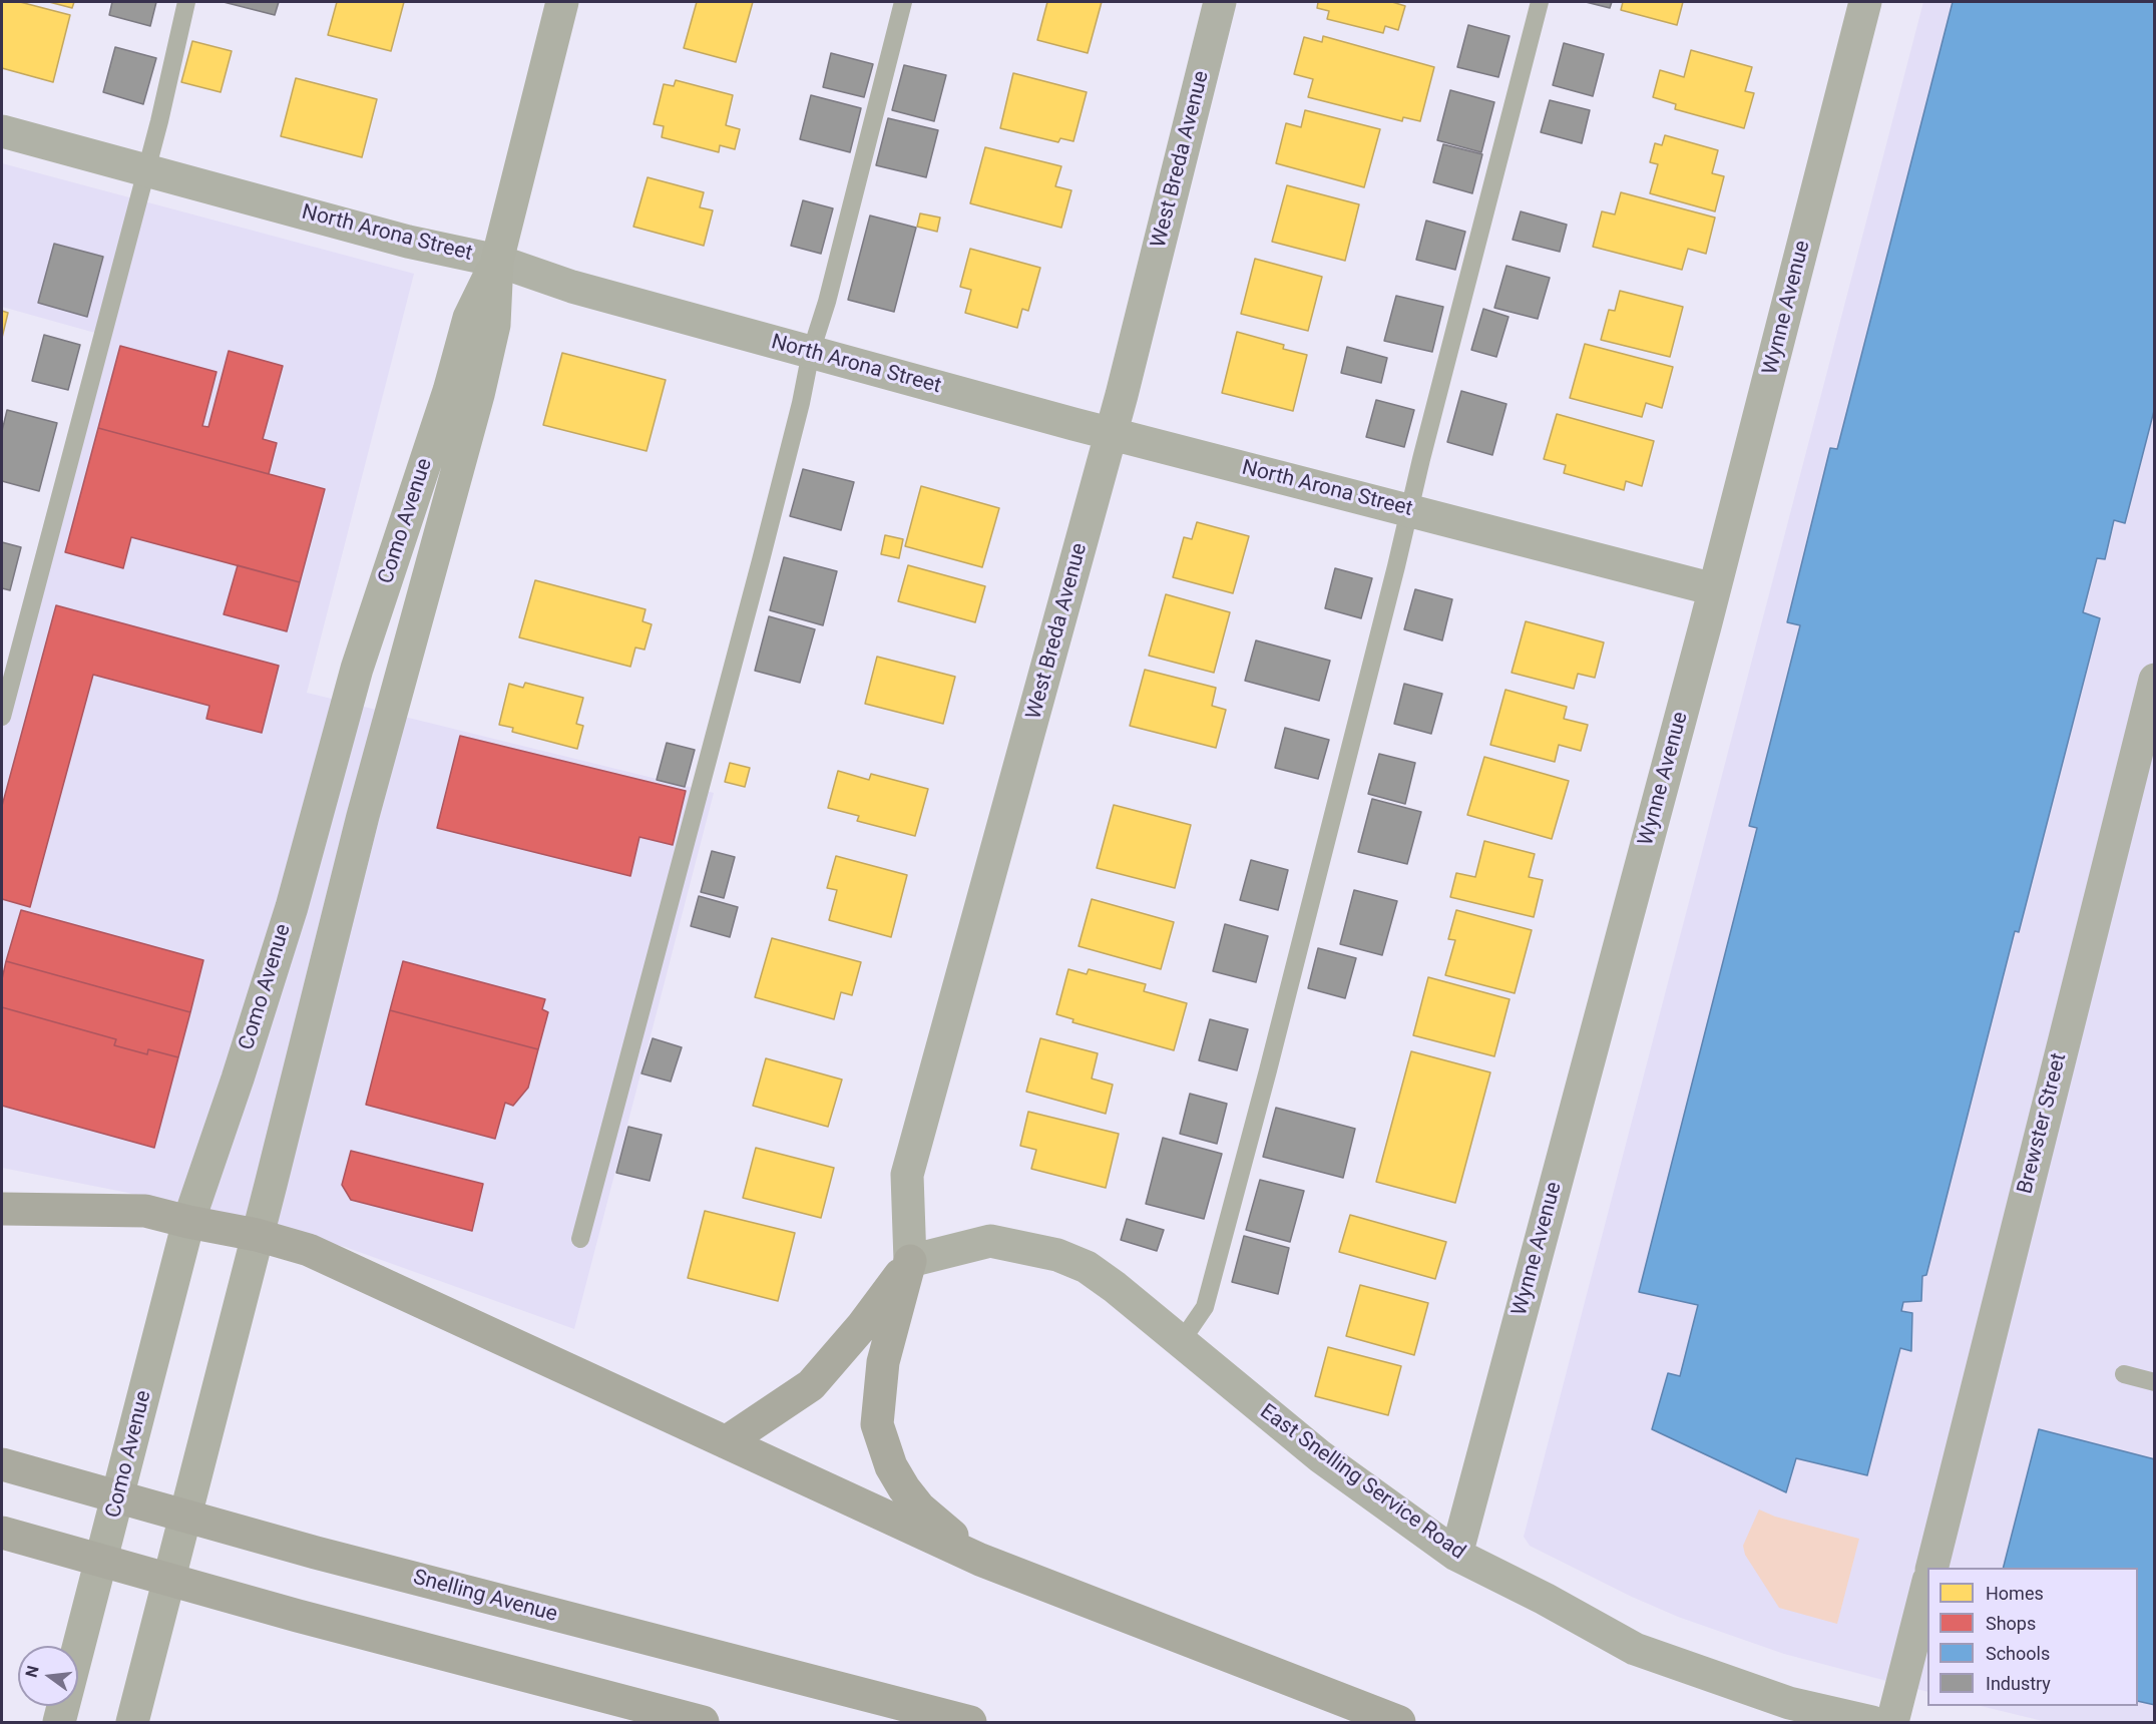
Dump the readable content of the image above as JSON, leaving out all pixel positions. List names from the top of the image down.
{
  "streets": {
    "main road": ["Como Avenue", "Snelling Avenue"],
    "street": [
      "West Breda Avenue",
      "North Arona Street",
      "Wynne Avenue",
      "Brewster Street",
      "East Snelling Service Road"
    ]
  },
  "crossings": [
    ["West Breda Avenue", "North Arona Street"],
    ["West Breda Avenue", "East Snelling Service Road"],
    ["North Arona Street", "Wynne Avenue"],
    ["North Arona Street", "Como Avenue"],
    ["Wynne Avenue", "East Snelling Service Road"]
  ],
  "legend": [
    "Homes",
    "Shops",
    "Schools",
    "Industry"
  ],
  "north": "left"
}
